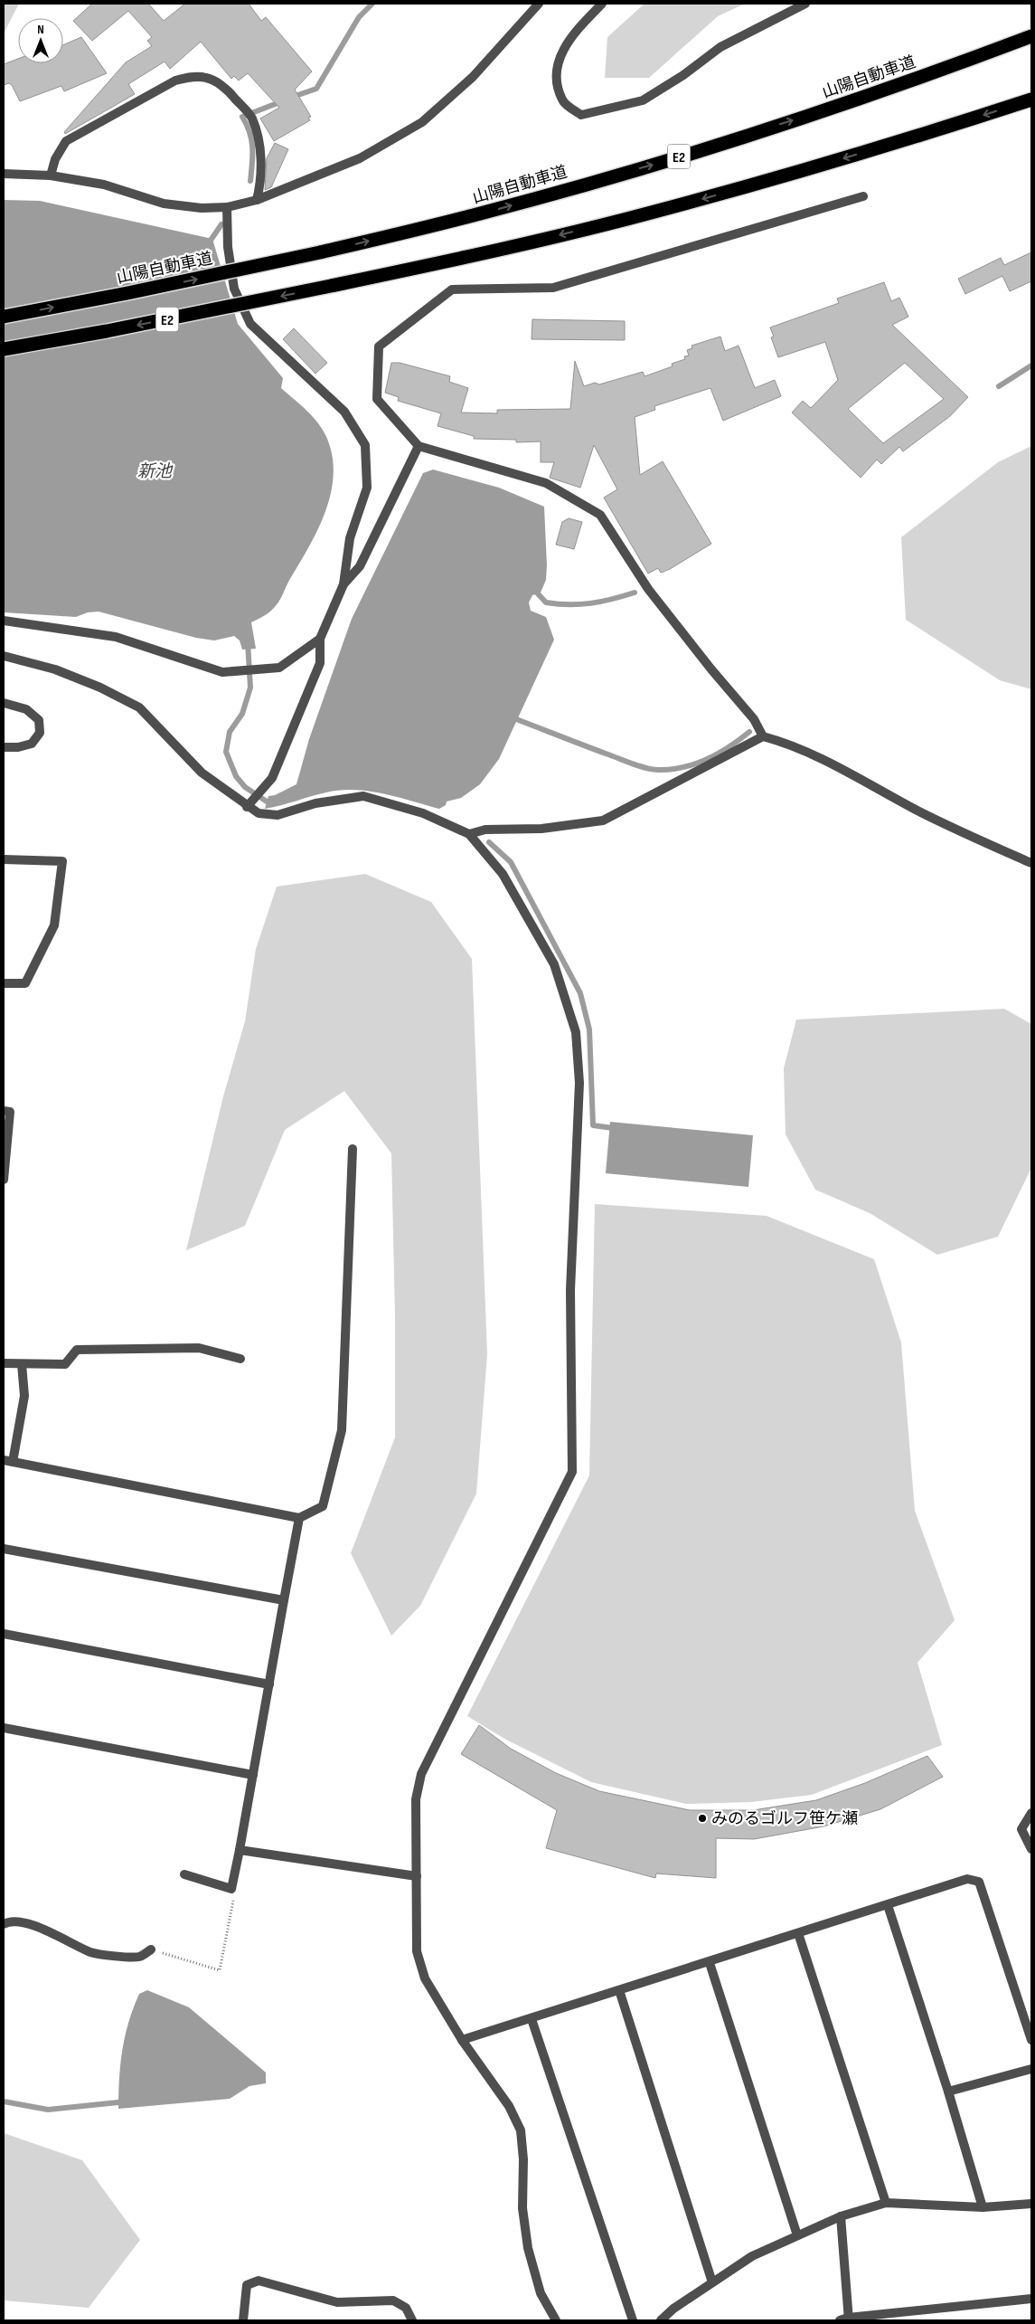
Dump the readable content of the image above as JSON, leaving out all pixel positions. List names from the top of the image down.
{
  "streets": {
    "highway": ["山陽自動車道", "E2"]
  },
  "water": ["新池"],
  "places": ["みのるゴルフ笹ケ瀬"],
  "north": "top"
}
